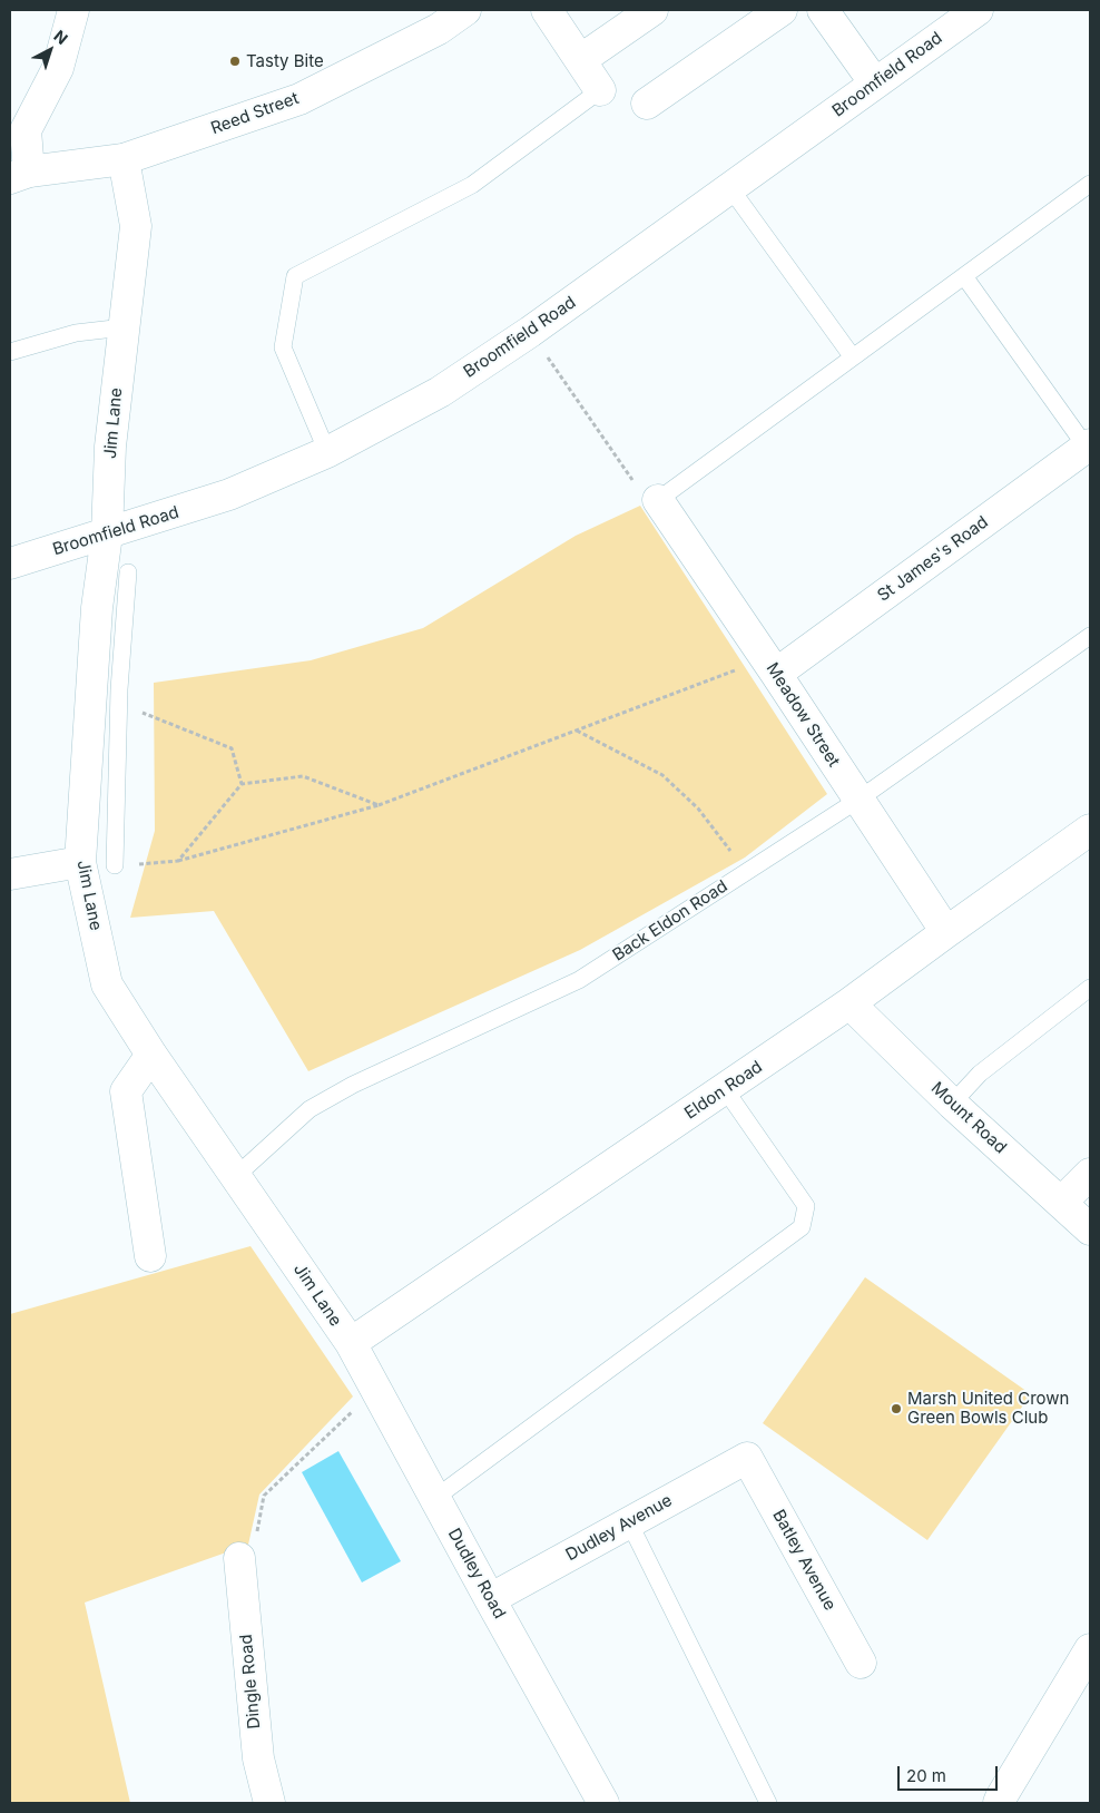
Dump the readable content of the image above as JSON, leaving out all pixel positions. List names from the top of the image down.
{
  "streets": {
    "street": [
      "Broomfield Road",
      "Reed Street",
      "Jim Lane",
      "St James's Road",
      "Meadow Street",
      "Eldon Road",
      "Mount Road",
      "Dudley Avenue",
      "Batley Avenue",
      "Dudley Road",
      "Dingle Road"
    ],
    "lane": ["Back Eldon Road"]
  },
  "crossings": [
    ["Broomfield Road", "Jim Lane"],
    ["Reed Street", "Jim Lane"],
    ["Jim Lane", "Back Eldon Road"],
    ["Jim Lane", "Eldon Road"],
    ["Jim Lane", "Dudley Road"],
    ["St James's Road", "Meadow Street"],
    ["Meadow Street", "Back Eldon Road"],
    ["Meadow Street", "Eldon Road"],
    ["Eldon Road", "Mount Road"],
    ["Eldon Road", "Dudley Road"],
    ["Dudley Avenue", "Batley Avenue"],
    ["Dudley Avenue", "Dudley Road"]
  ],
  "places": ["Tasty Bite", "Marsh United Crown Green Bowls Club"],
  "scale_bar": "20 m",
  "north": "top right"
}
